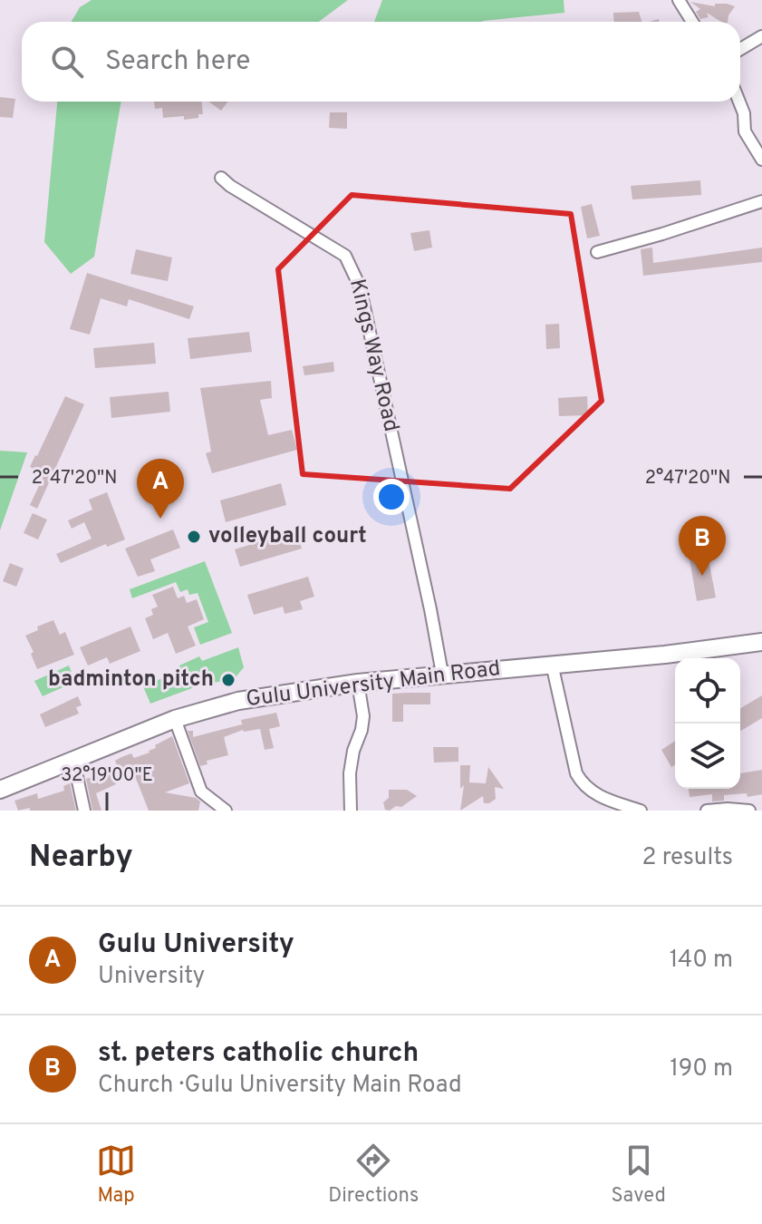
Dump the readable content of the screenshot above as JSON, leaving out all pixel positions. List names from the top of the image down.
{
  "streets": {
    "street": ["Kings Way Road", "Gulu University Main Road"]
  },
  "crossings": [
    ["Kings Way Road", "Gulu University Main Road"]
  ],
  "places": ["volleyball court", "badminton pitch"],
  "page": {
    "search": "Search here",
    "pins": ["A", "B"],
    "heading": ["Nearby", "2 results"],
    "list": [
      {
        "mark": "A",
        "name": "Gulu University",
        "note": "University",
        "value": "140 m"
      },
      {
        "mark": "B",
        "name": "st. peters catholic church",
        "note": "Church · Gulu University Main Road",
        "value": "190 m"
      }
    ],
    "nav": ["Map", "Directions", "Saved"]
  },
  "coordinates": ["2°47'20\"N", "32°19'00\"E"]
}
